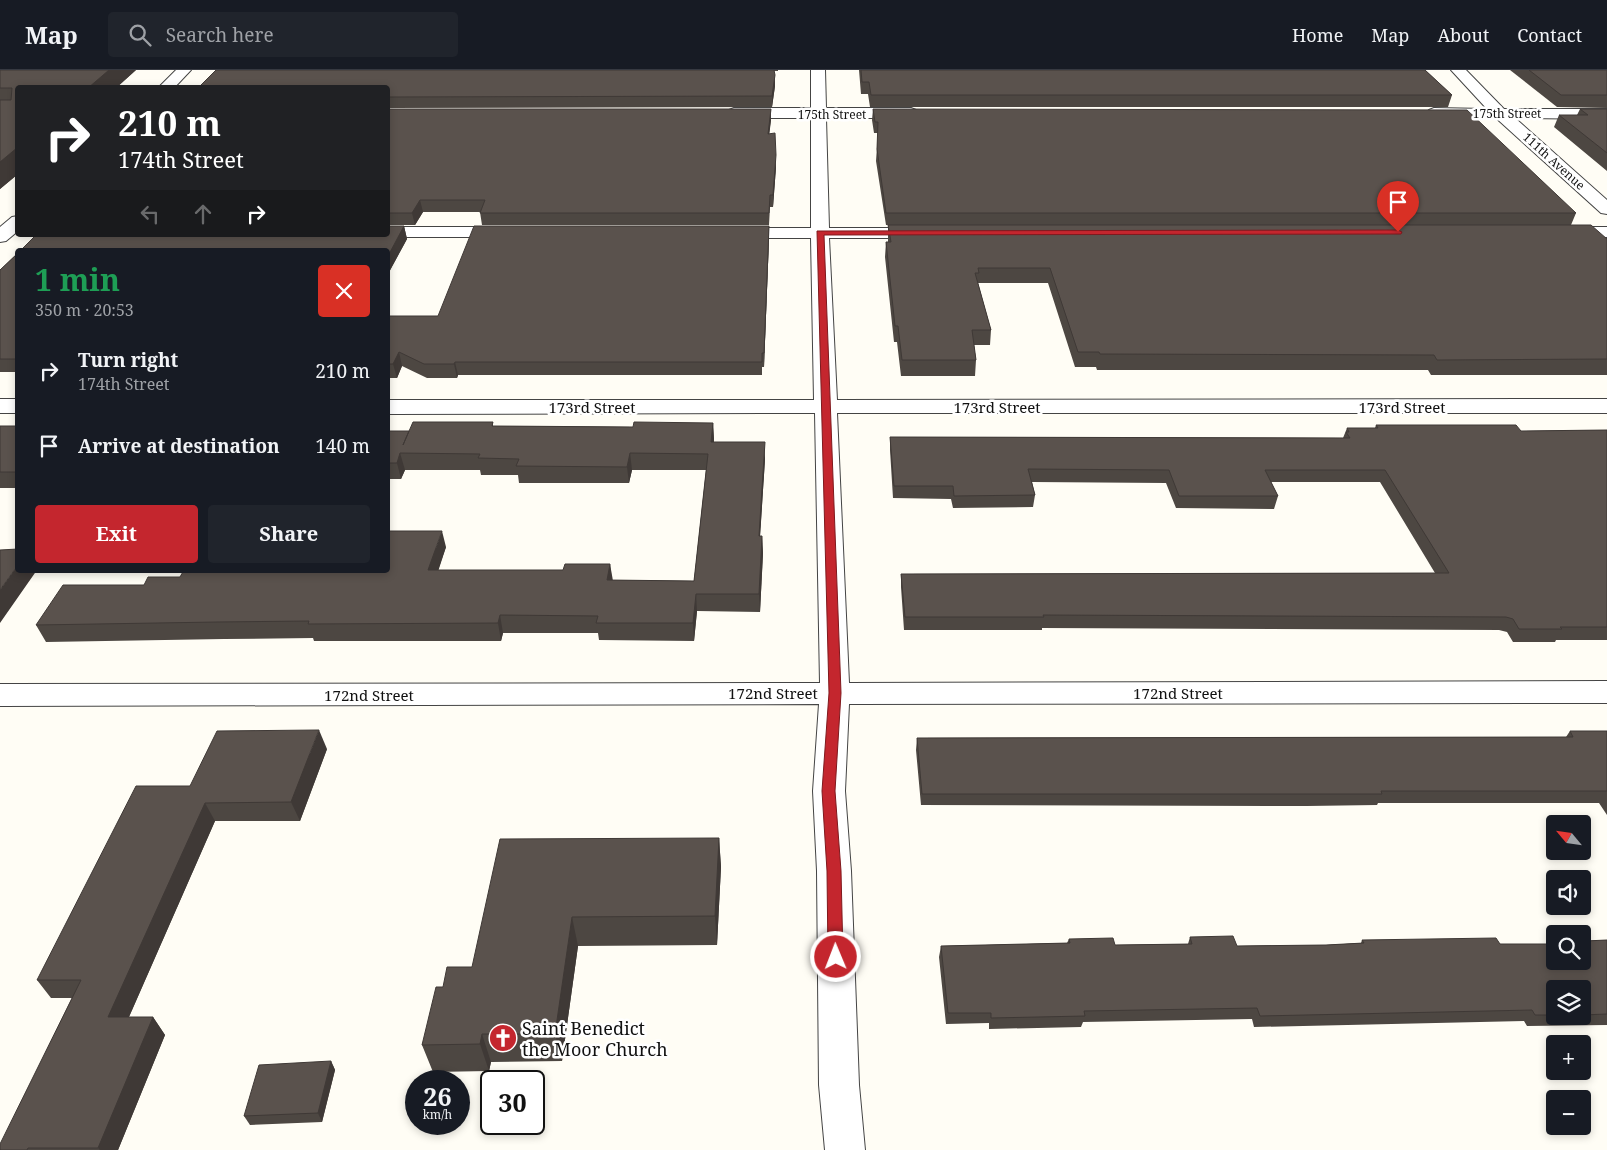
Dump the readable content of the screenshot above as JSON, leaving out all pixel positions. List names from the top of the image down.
{
  "streets": {
    "street": [
      "175th Street",
      "111th Avenue",
      "173rd Street",
      "172nd Street"
    ]
  },
  "crossings": [
    ["175th Street", "111th Avenue"]
  ],
  "places": {
    "church": ["Saint Benedict the Moor Church"]
  },
  "north": "top left",
  "page": {
    "header": "Map",
    "search": "Search here",
    "nav": [
      "Home",
      "Map",
      "About",
      "Contact"
    ],
    "turn": ["210 m", "174th Street"],
    "heading": ["1 min", "350 m · 20:53"],
    "list": [
      {
        "name": "Turn right",
        "note": "174th Street",
        "value": "210 m"
      },
      {
        "name": "Arrive at destination",
        "value": "140 m"
      }
    ],
    "buttons": ["Exit", "Share"],
    "map_buttons": ["+", "−"],
    "speed": "26 km/h",
    "limit": "30"
  }
}
